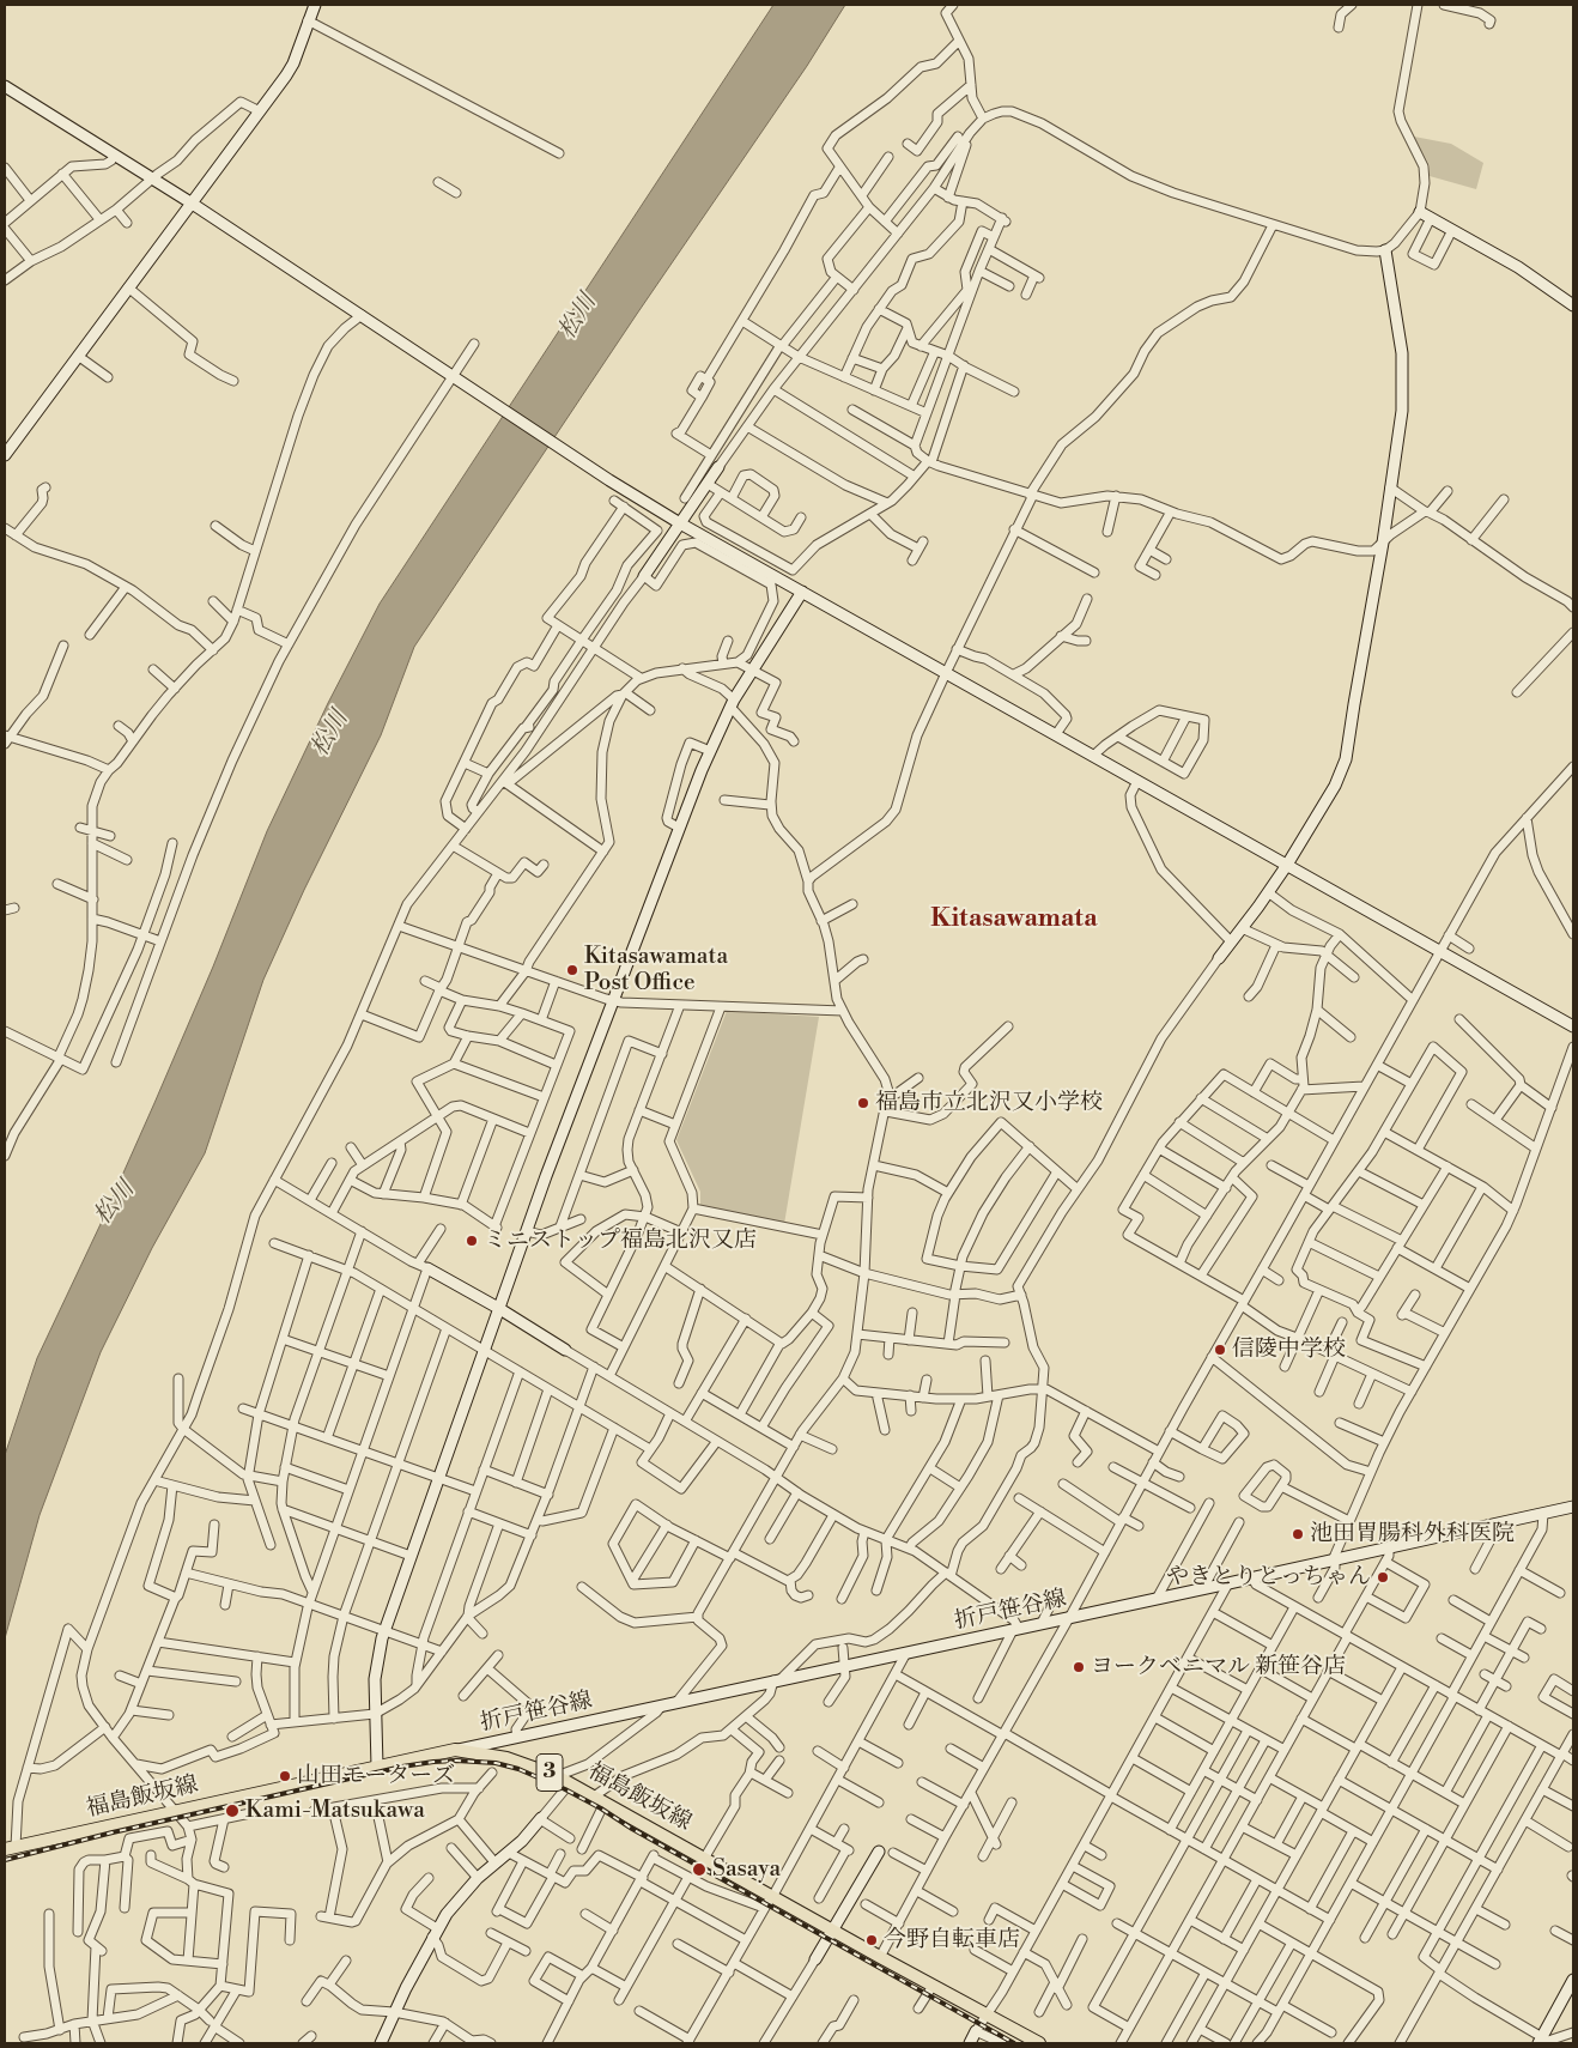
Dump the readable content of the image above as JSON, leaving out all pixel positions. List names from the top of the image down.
{
  "streets": {
    "main road": ["3", "福島飯坂線"],
    "street": ["折戸笹谷線"]
  },
  "crossings": [
    ["折戸笹谷線", "福島飯坂線"]
  ],
  "districts": ["Kitasawamata"],
  "water": ["松川"],
  "places": [
    "Kitasawamata Post Office",
    "福島市立北沢又小学校",
    "ミニストップ福島北沢又店",
    "信陵中学校",
    "池田胃腸科外科医院",
    "やきとりとっちゃん",
    "ヨークベニマル 新笹谷店",
    "山田モーターズ",
    "Kami-Matsukawa",
    "Sasaya",
    "今野自転車店"
  ]
}
